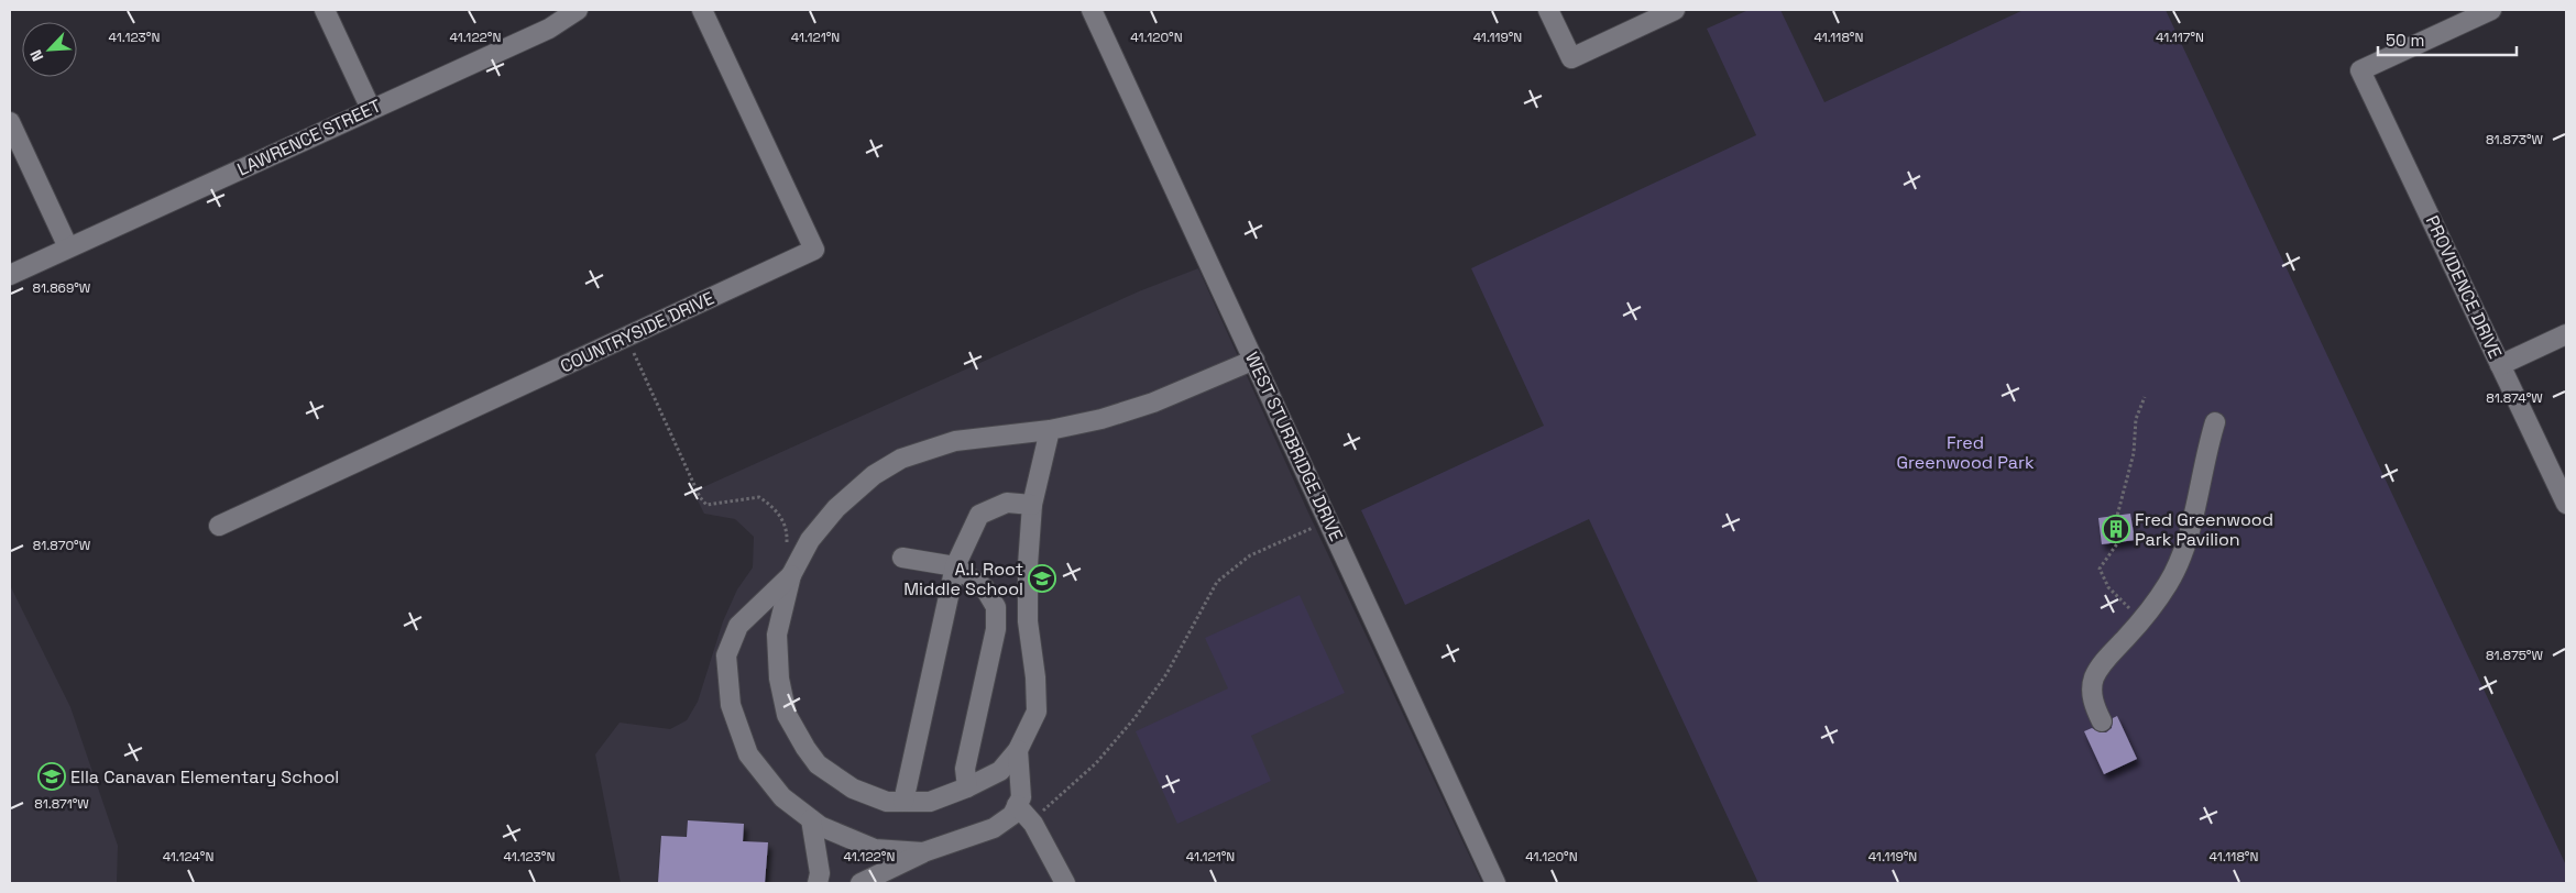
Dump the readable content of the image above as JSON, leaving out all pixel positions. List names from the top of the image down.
{
  "streets": {
    "street": [
      "LAWRENCE STREET",
      "PROVIDENCE DRIVE",
      "COUNTRYSIDE DRIVE",
      "WEST STURBRIDGE DRIVE"
    ]
  },
  "parks": ["Fred Greenwood Park"],
  "places": {
    "building": ["Fred Greenwood Park Pavilion"],
    "school or university": ["A.I. Root Middle School", "Ella Canavan Elementary School"]
  },
  "scale_bar": "50 m",
  "north": "bottom left",
  "coordinates": [
    "41.123°N",
    "41.122°N",
    "41.121°N",
    "41.120°N",
    "41.119°N",
    "41.118°N",
    "41.117°N",
    "81.873°W",
    "81.869°W",
    "81.874°W",
    "81.870°W",
    "81.875°W",
    "81.871°W",
    "41.124°N"
  ]
}
